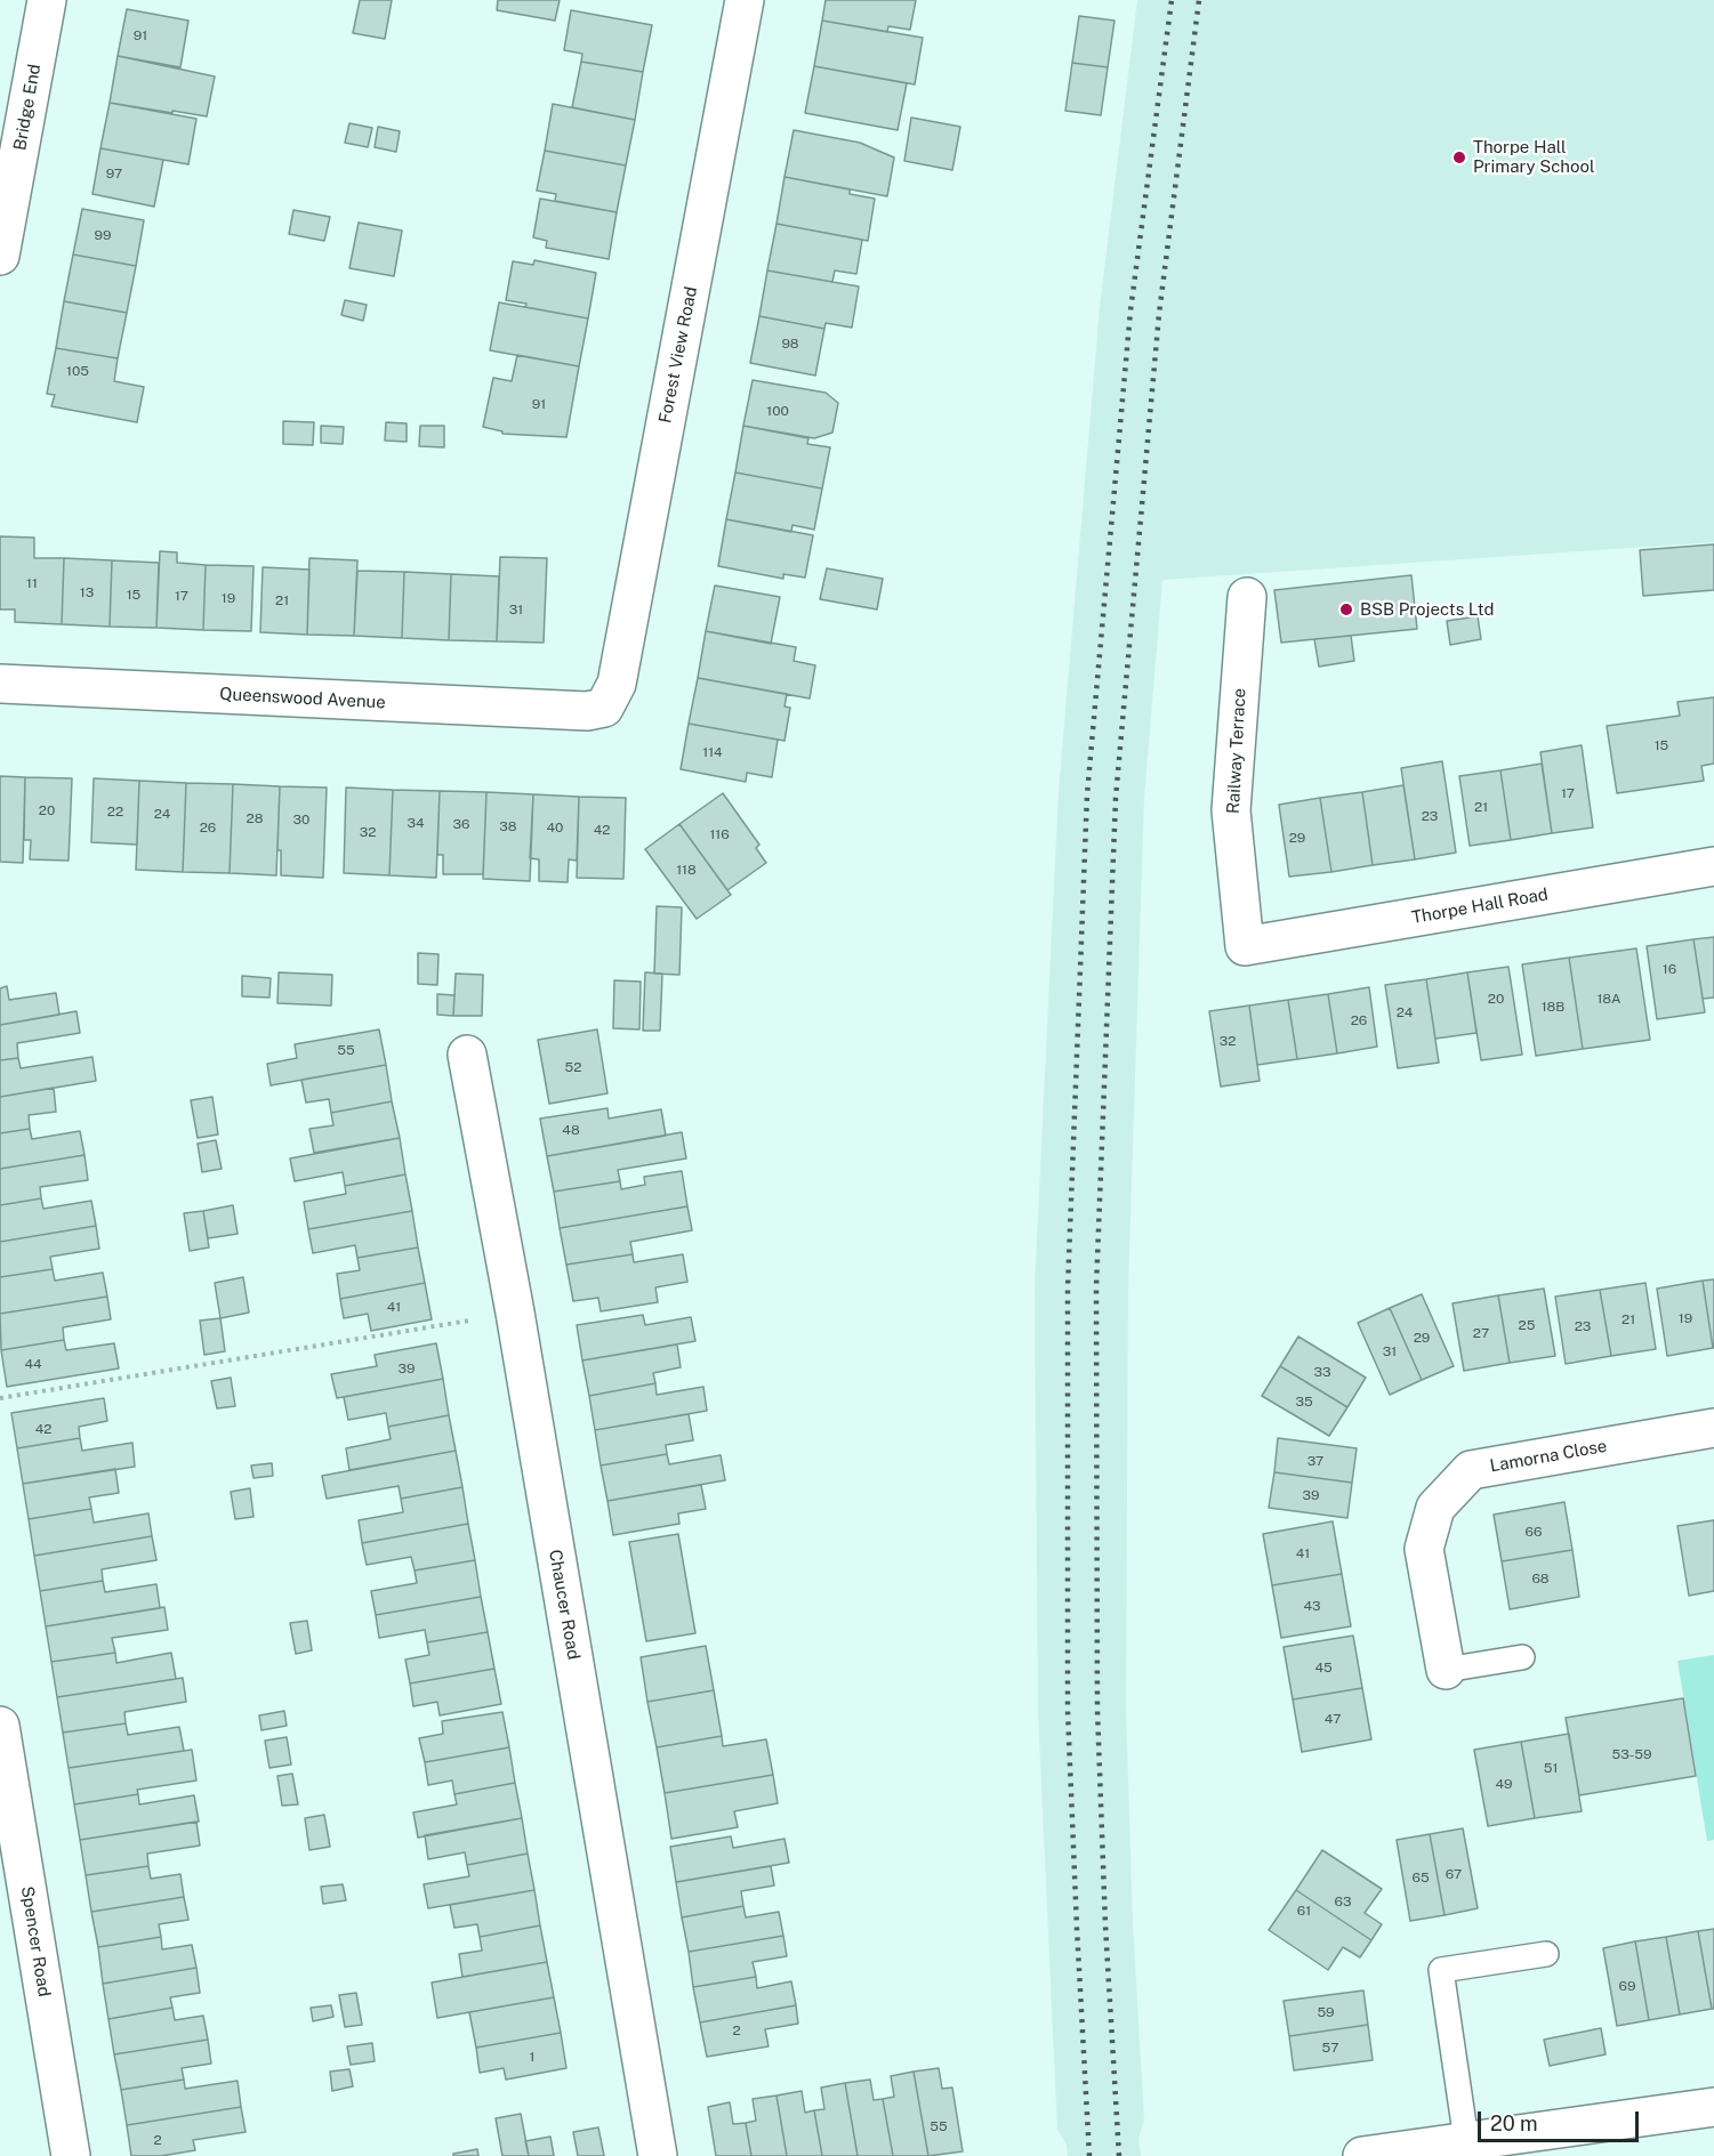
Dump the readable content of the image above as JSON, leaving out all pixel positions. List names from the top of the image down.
{
  "streets": {
    "street": [
      "Bridge End",
      "Forest View Road",
      "Queenswood Avenue",
      "Railway Terrace",
      "Thorpe Hall Road",
      "Lamorna Close",
      "Chaucer Road",
      "Spencer Road"
    ]
  },
  "crossings": [
    ["Forest View Road", "Queenswood Avenue"],
    ["Railway Terrace", "Thorpe Hall Road"]
  ],
  "places": ["Thorpe Hall Primary School", "BSB Projects Ltd"],
  "house_numbers": [
    "91",
    "97",
    "99",
    "98",
    "105",
    "91",
    "100",
    "11",
    "13",
    "15",
    "17",
    "19",
    "21",
    "31",
    "15",
    "114",
    "17",
    "21",
    "20",
    "22",
    "24",
    "23",
    "28",
    "30",
    "34",
    "36",
    "38",
    "26",
    "40",
    "42",
    "32",
    "116",
    "29",
    "118",
    "16",
    "20",
    "18A",
    "18B",
    "24",
    "26",
    "32",
    "55",
    "52",
    "48",
    "41",
    "19",
    "21",
    "25",
    "23",
    "27",
    "29",
    "31",
    "44",
    "39",
    "33",
    "35",
    "42",
    "37",
    "39",
    "66",
    "41",
    "68",
    "43",
    "45",
    "47",
    "53-59",
    "51",
    "49",
    "67",
    "65",
    "63",
    "61",
    "69",
    "59",
    "2",
    "57",
    "1",
    "55",
    "2"
  ],
  "scale_bar": "20 m"
}
